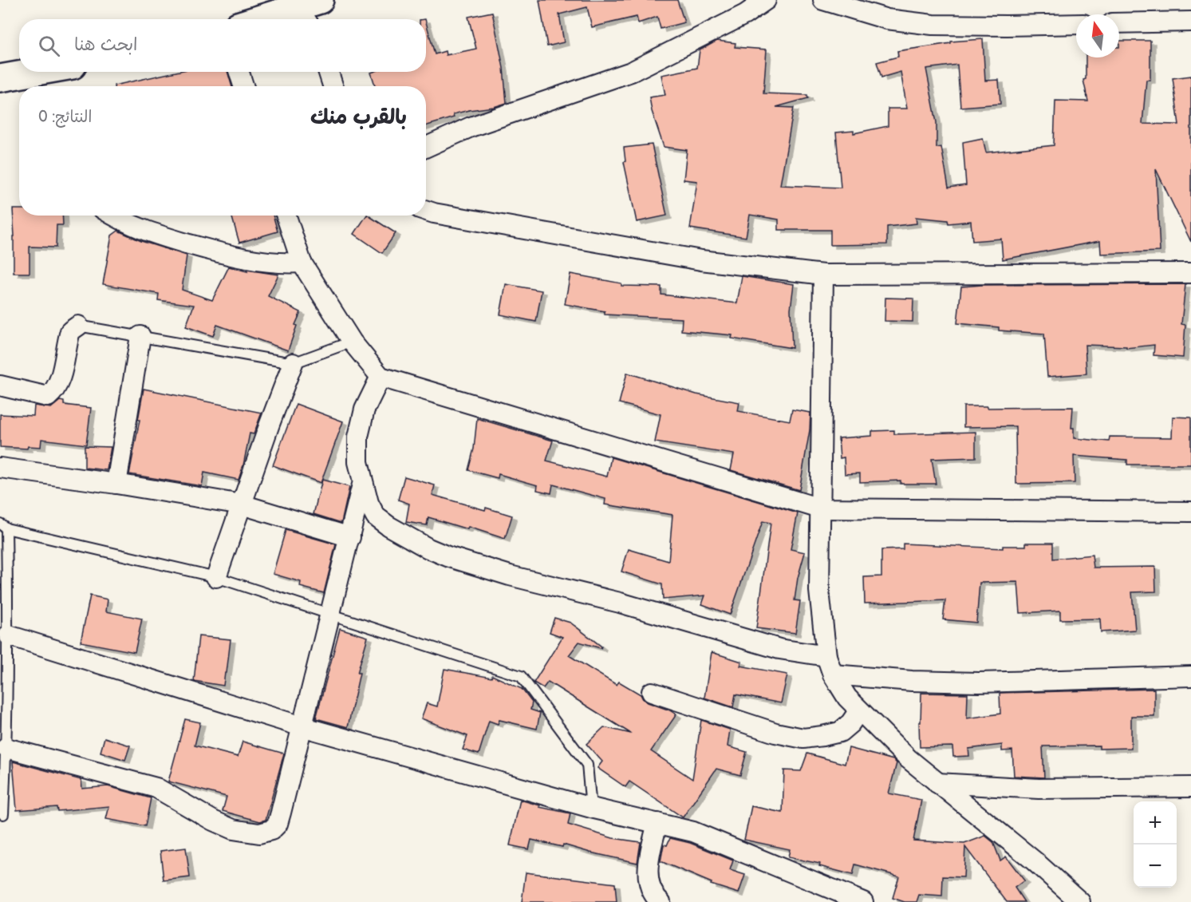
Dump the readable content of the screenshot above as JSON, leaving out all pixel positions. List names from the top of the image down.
{
  "north": "top",
  "page": {
    "search": "ابحث هنا",
    "heading": ["بالقرب منك", "النتائج: 0"],
    "map_buttons": ["+", "−"]
  }
}
